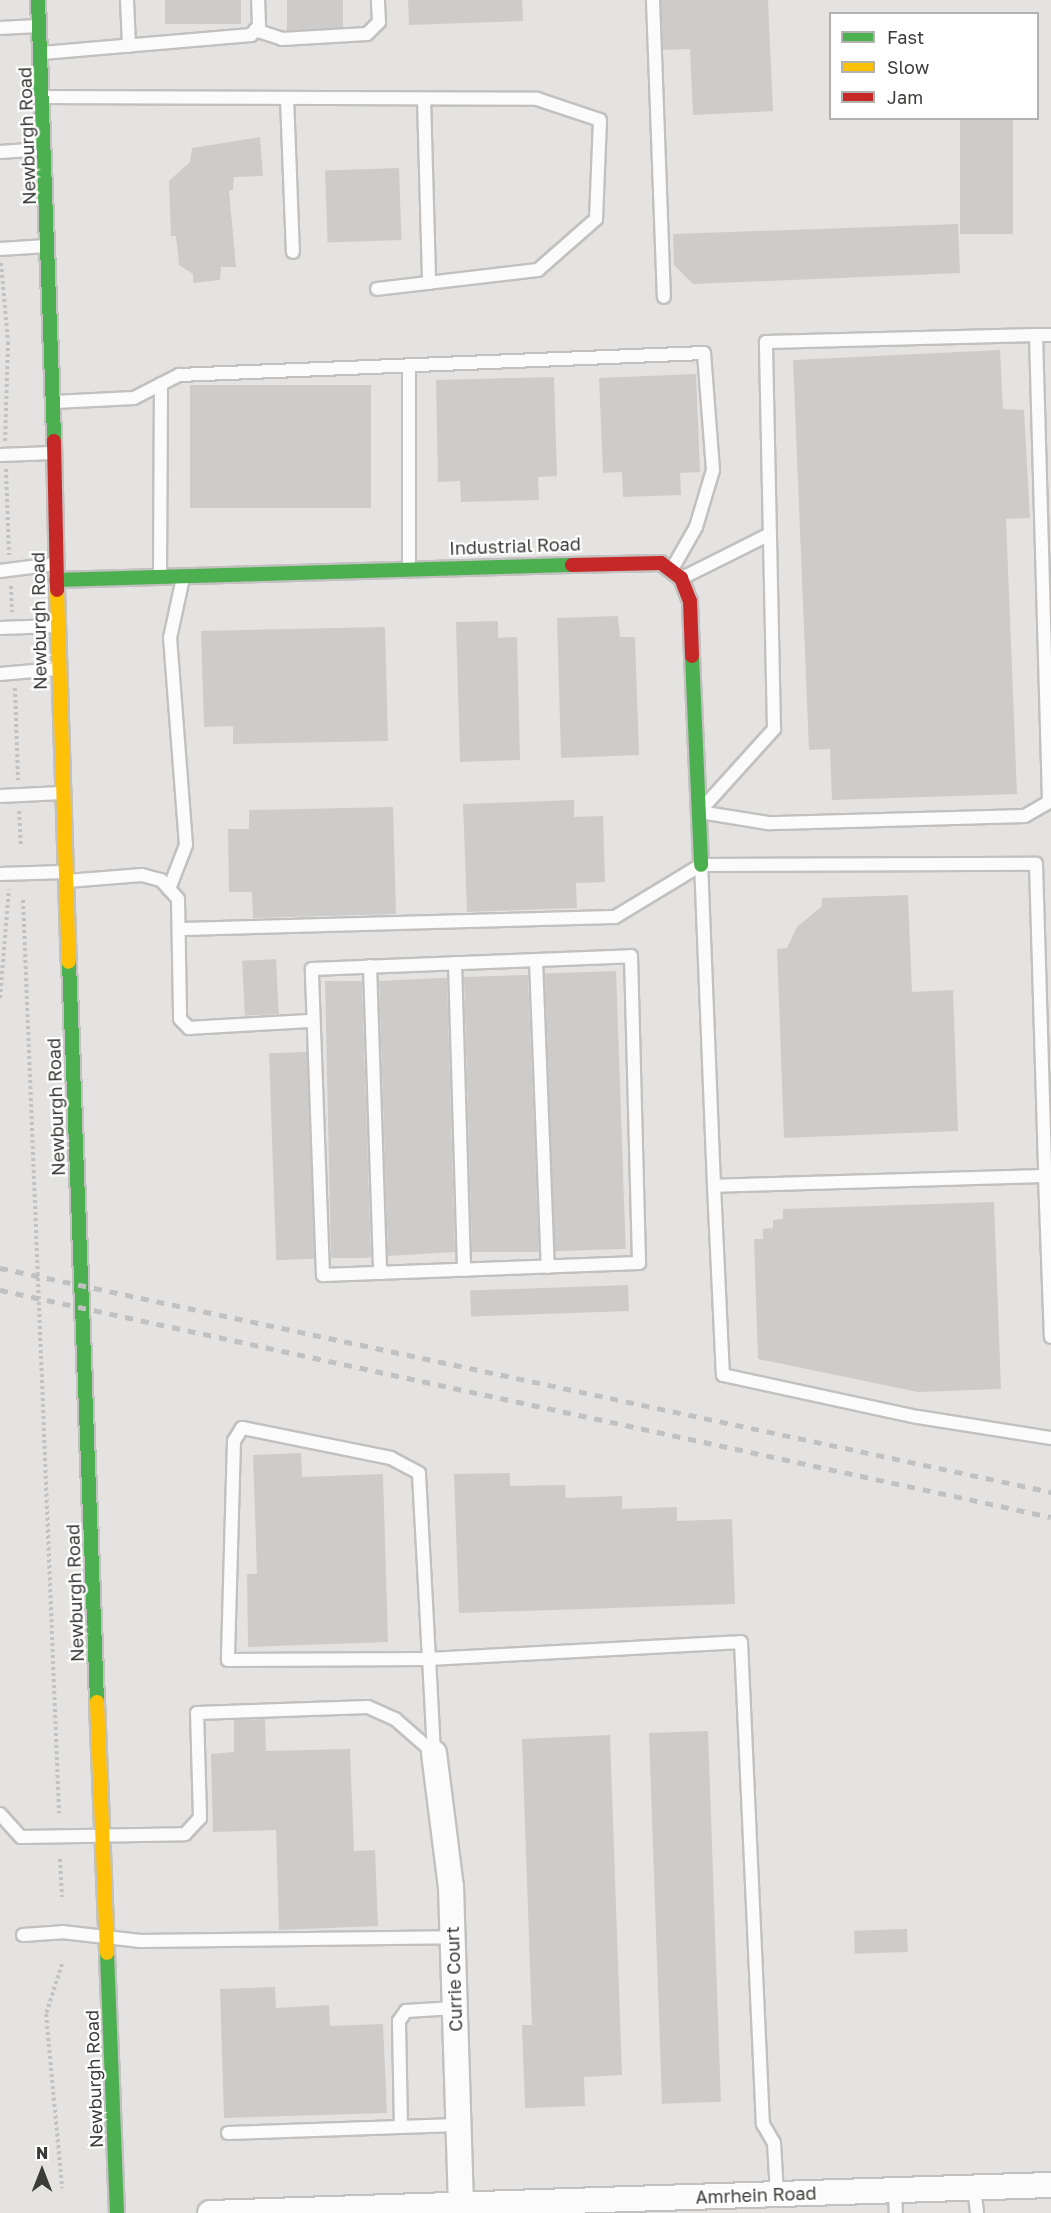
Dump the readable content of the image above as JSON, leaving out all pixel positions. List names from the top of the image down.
{
  "streets": {
    "main road": ["Newburgh Road", "Industrial Road"],
    "street": ["Currie Court", "Amrhein Road"]
  },
  "crossings": [
    ["Newburgh Road", "Industrial Road"],
    ["Currie Court", "Amrhein Road"]
  ],
  "legend": ["Fast", "Slow", "Jam"],
  "north": "top"
}
